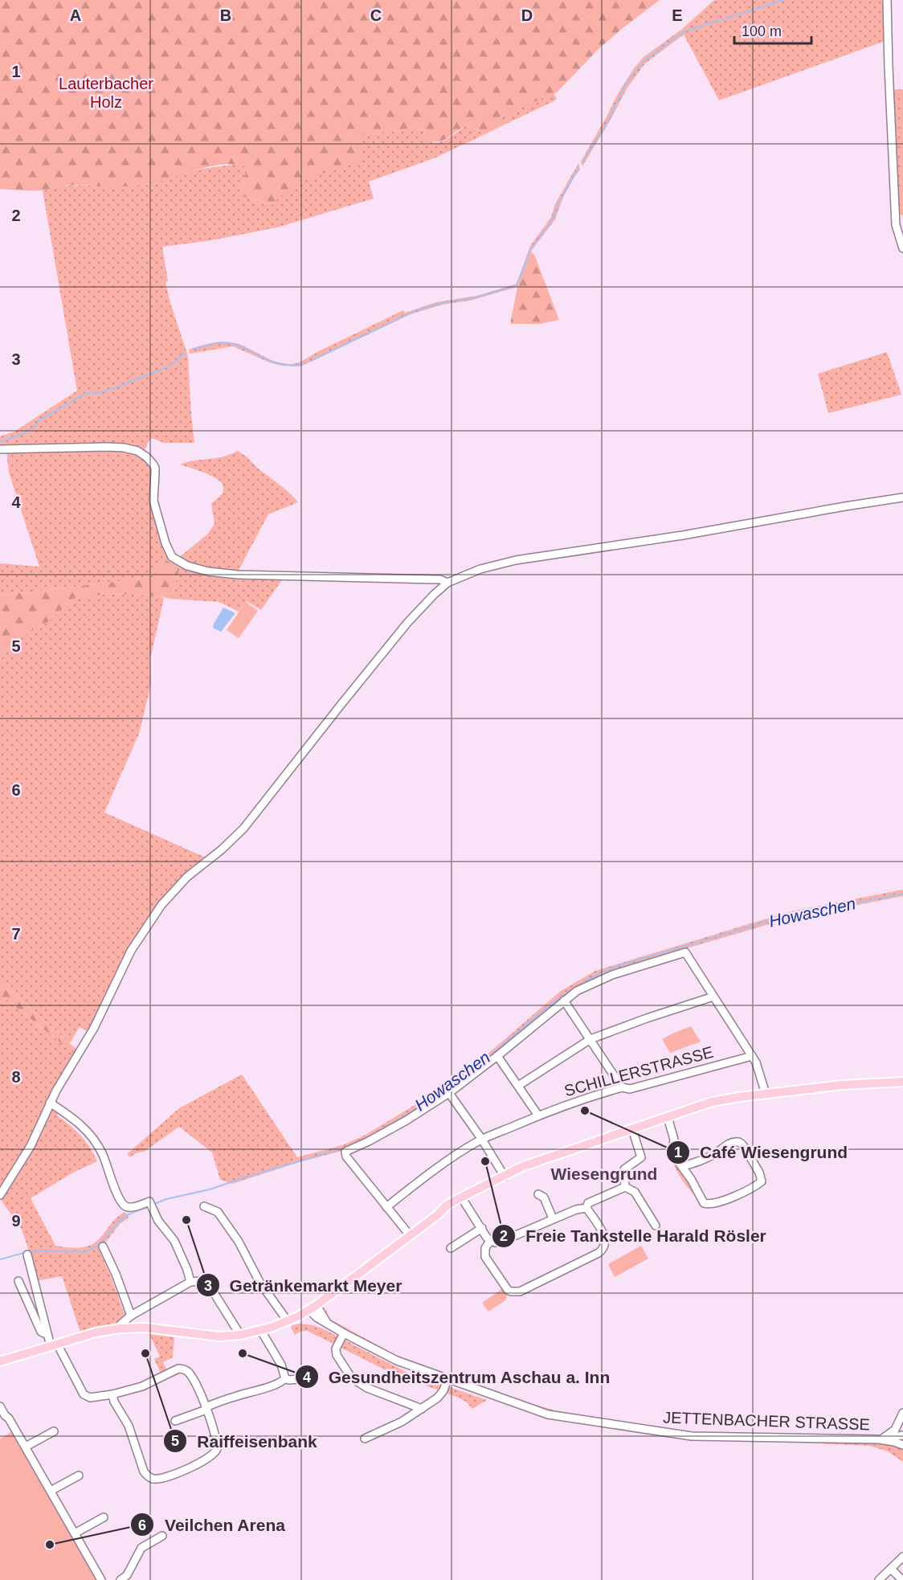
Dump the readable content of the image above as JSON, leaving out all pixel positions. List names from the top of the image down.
{
  "streets": {
    "street": ["SCHILLERSTRASSE", "JETTENBACHER STRASSE"]
  },
  "districts": ["Wiesengrund"],
  "water": ["Howaschen"],
  "parks": ["Lauterbacher Holz"],
  "places": [
    "Café Wiesengrund",
    "Freie Tankstelle Harald Rösler",
    "Getränkemarkt Meyer",
    "Raiffeisenbank",
    "Gesundheitszentrum Aschau a. Inn",
    "Veilchen Arena"
  ],
  "scale_bar": "100 m",
  "grid": {
    "columns": [
      "A",
      "B",
      "C",
      "D",
      "E"
    ],
    "rows": [
      "1",
      "2",
      "3",
      "4",
      "5",
      "6",
      "7",
      "8",
      "9"
    ]
  }
}
